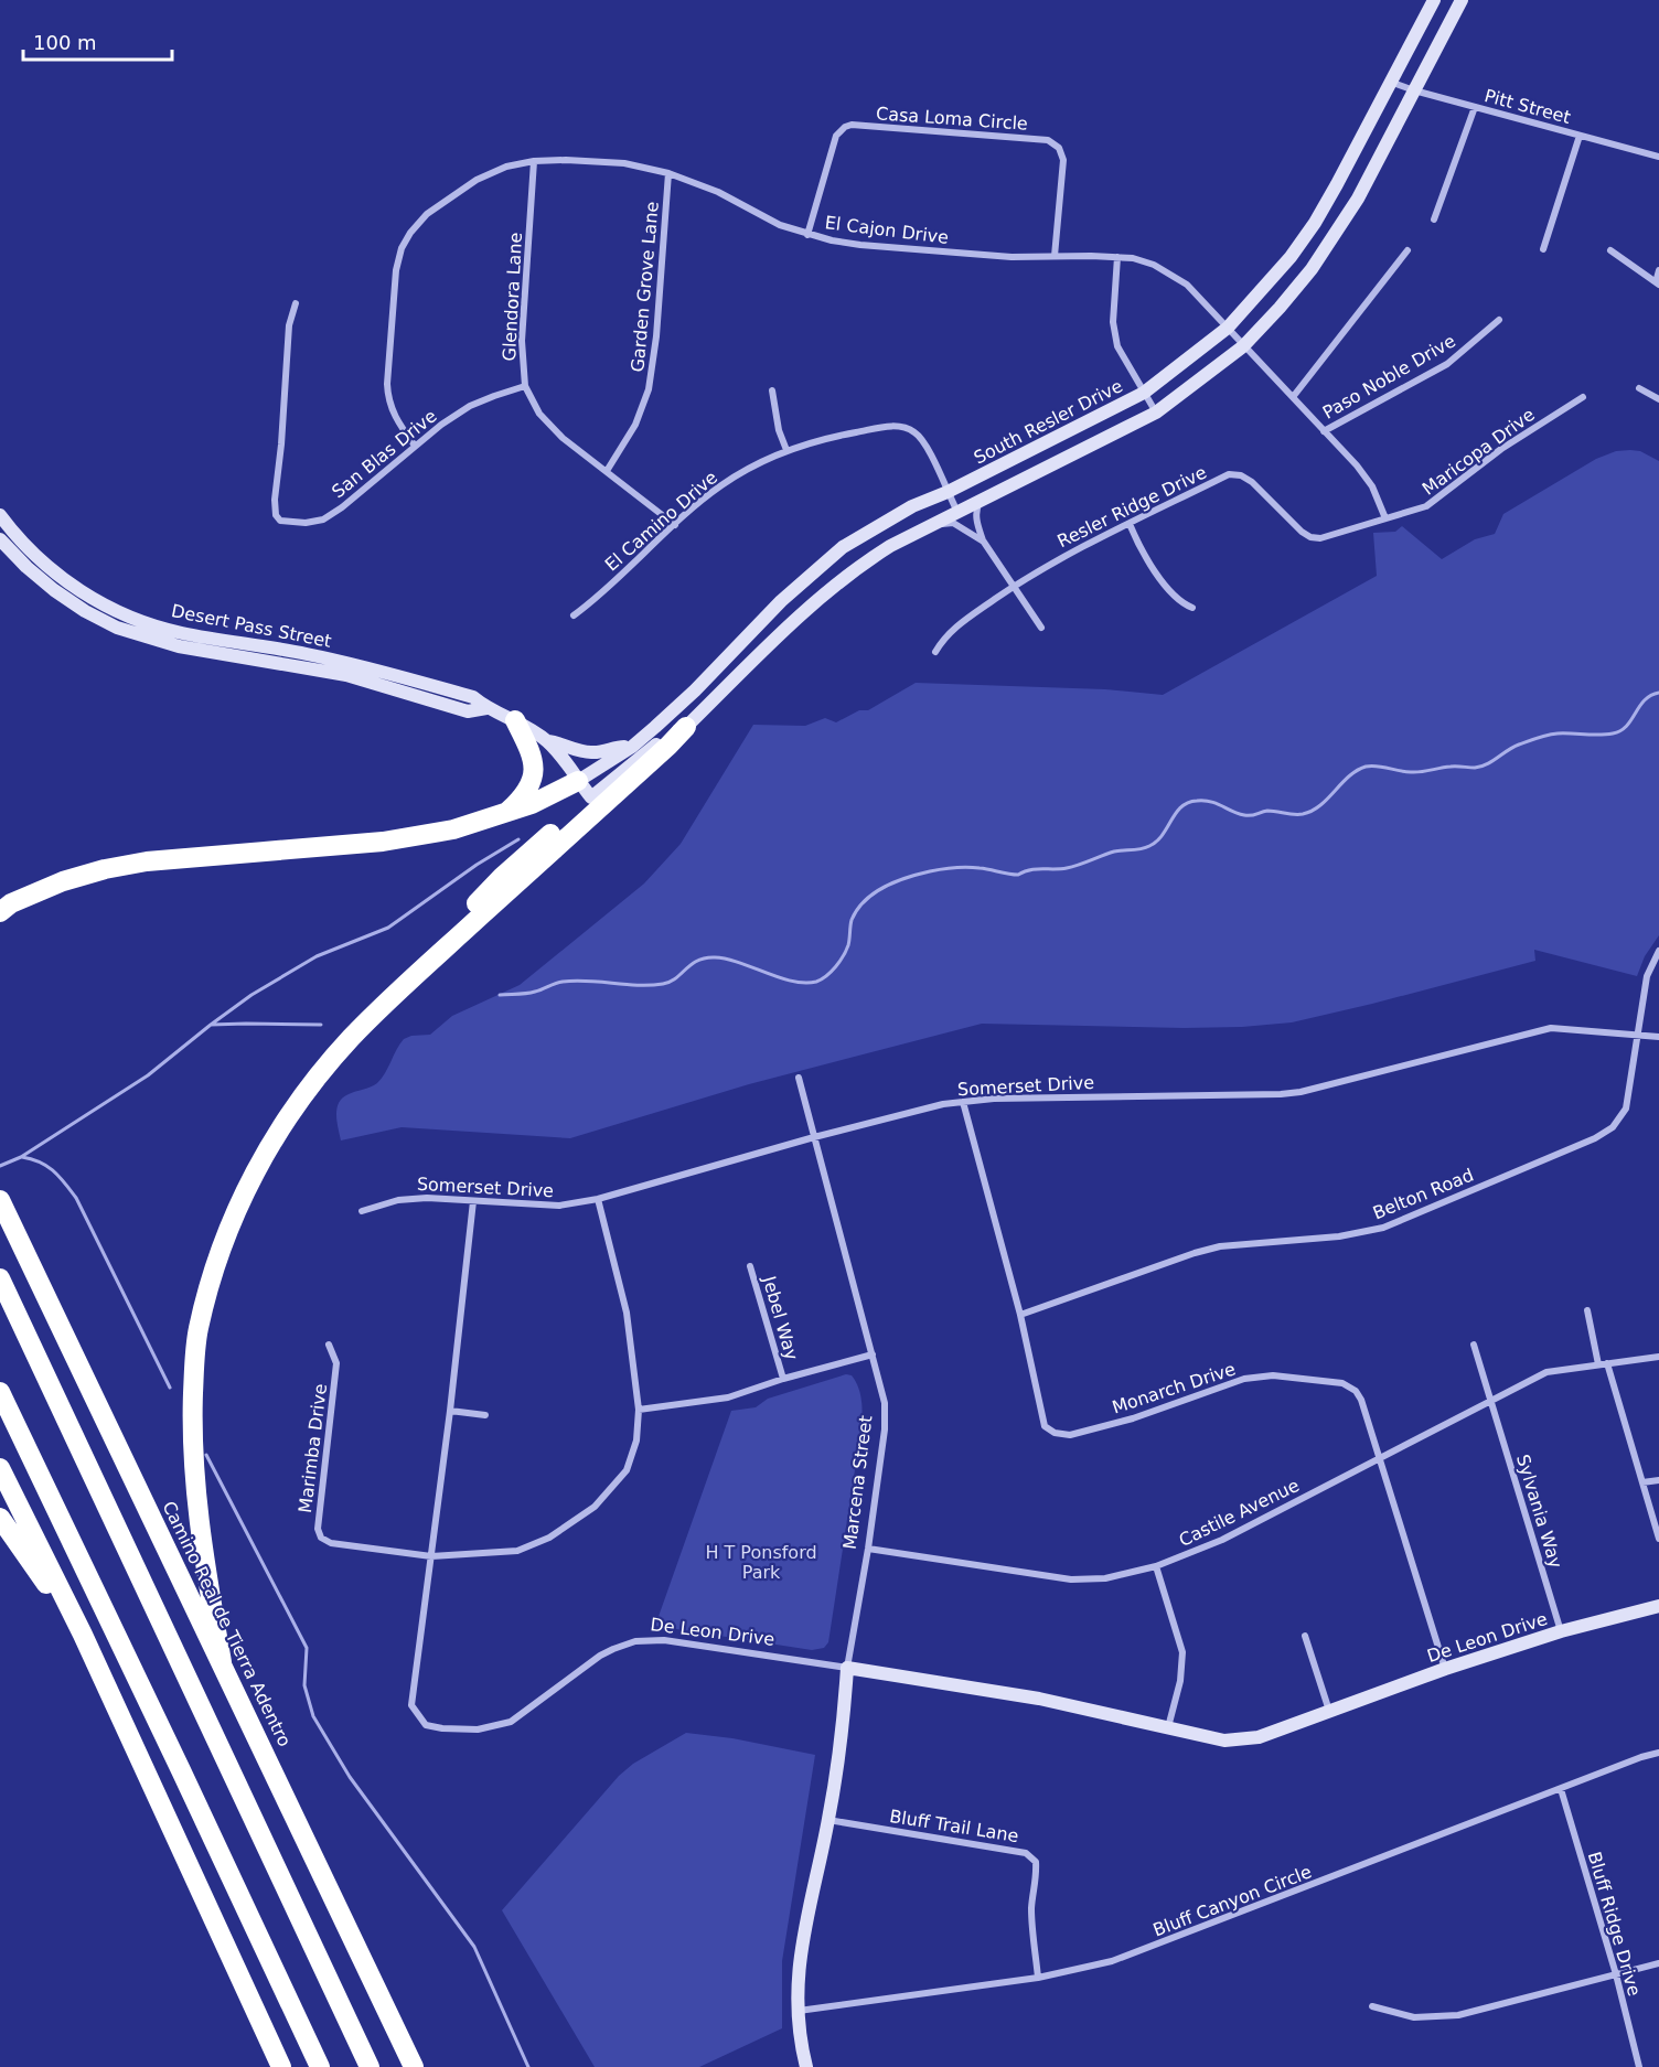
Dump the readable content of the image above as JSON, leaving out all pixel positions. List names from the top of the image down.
{
  "streets": {
    "highway": ["Camino Real de Tierra Adentro"],
    "main road": [
      "South Resler Drive",
      "Desert Pass Street",
      "Marcena Street",
      "De Leon Drive"
    ],
    "street": [
      "Pitt Street",
      "Casa Loma Circle",
      "El Cajon Drive",
      "Garden Grove Lane",
      "Glendora Lane",
      "Paso Noble Drive",
      "Maricopa Drive",
      "San Blas Drive",
      "Resler Ridge Drive",
      "El Camino Drive",
      "Somerset Drive",
      "Belton Road",
      "Jebel Way",
      "Monarch Drive",
      "Marimba Drive",
      "Sylvania Way",
      "Castile Avenue",
      "Bluff Trail Lane",
      "Bluff Canyon Circle",
      "Bluff Ridge Drive"
    ]
  },
  "crossings": [
    ["Pitt Street", "South Resler Drive"],
    ["Casa Loma Circle", "El Cajon Drive"],
    ["El Cajon Drive", "Garden Grove Lane"],
    ["El Cajon Drive", "Glendora Lane"],
    ["El Cajon Drive", "Paso Noble Drive"],
    ["El Cajon Drive", "South Resler Drive"],
    ["El Cajon Drive", "Maricopa Drive"],
    ["El Cajon Drive", "San Blas Drive"],
    ["El Cajon Drive", "Resler Ridge Drive"],
    ["Garden Grove Lane", "Glendora Lane"],
    ["Glendora Lane", "San Blas Drive"],
    ["Glendora Lane", "El Camino Drive"],
    ["South Resler Drive", "El Camino Drive"],
    ["South Resler Drive", "Desert Pass Street"],
    ["Maricopa Drive", "Resler Ridge Drive"],
    ["Somerset Drive", "Belton Road"],
    ["Somerset Drive", "Monarch Drive"],
    ["Somerset Drive", "Marimba Drive"],
    ["Somerset Drive", "Marcena Street"],
    ["Somerset Drive", "De Leon Drive"],
    ["Belton Road", "Monarch Drive"],
    ["Monarch Drive", "Castile Avenue"],
    ["Monarch Drive", "De Leon Drive"],
    ["Marimba Drive", "De Leon Drive"],
    ["Marcena Street", "Castile Avenue"],
    ["Marcena Street", "De Leon Drive"],
    ["Marcena Street", "Bluff Trail Lane"],
    ["Marcena Street", "Bluff Canyon Circle"],
    ["Sylvania Way", "Castile Avenue"],
    ["Sylvania Way", "De Leon Drive"],
    ["Bluff Trail Lane", "Bluff Canyon Circle"],
    ["Bluff Canyon Circle", "Bluff Ridge Drive"]
  ],
  "parks": ["H T Ponsford Park"],
  "scale_bar": "100 m"
}
